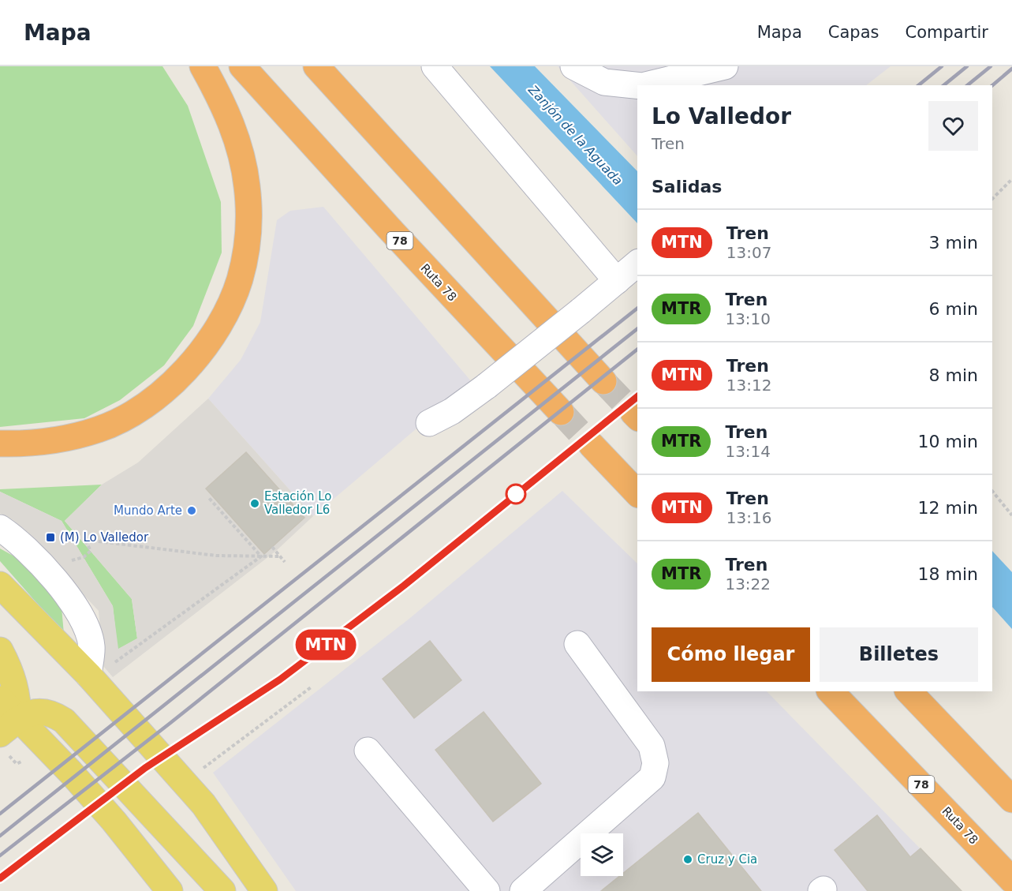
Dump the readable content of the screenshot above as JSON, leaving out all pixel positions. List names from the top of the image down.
{
  "streets": {
    "highway": ["78", "Ruta 78"]
  },
  "water": ["Zanjón de la Aguada"],
  "places": {
    "other": ["Estación Lo Valledor L6", "Mundo Arte", "Cruz y Cia"],
    "transit": ["(M) Lo Valledor"]
  },
  "page": {
    "header": "Mapa",
    "nav": ["Mapa", "Capas", "Compartir"],
    "on_map": "MTN",
    "heading": [
      ["Lo Valledor", "Tren"],
      "Salidas"
    ],
    "list": [
      {
        "mark": "MTN",
        "name": "Tren",
        "note": "13:07",
        "value": "3 min"
      },
      {
        "mark": "MTR",
        "name": "Tren",
        "note": "13:10",
        "value": "6 min"
      },
      {
        "mark": "MTN",
        "name": "Tren",
        "note": "13:12",
        "value": "8 min"
      },
      {
        "mark": "MTR",
        "name": "Tren",
        "note": "13:14",
        "value": "10 min"
      },
      {
        "mark": "MTN",
        "name": "Tren",
        "note": "13:16",
        "value": "12 min"
      },
      {
        "mark": "MTR",
        "name": "Tren",
        "note": "13:22",
        "value": "18 min"
      }
    ],
    "buttons": ["Cómo llegar", "Billetes"]
  }
}
